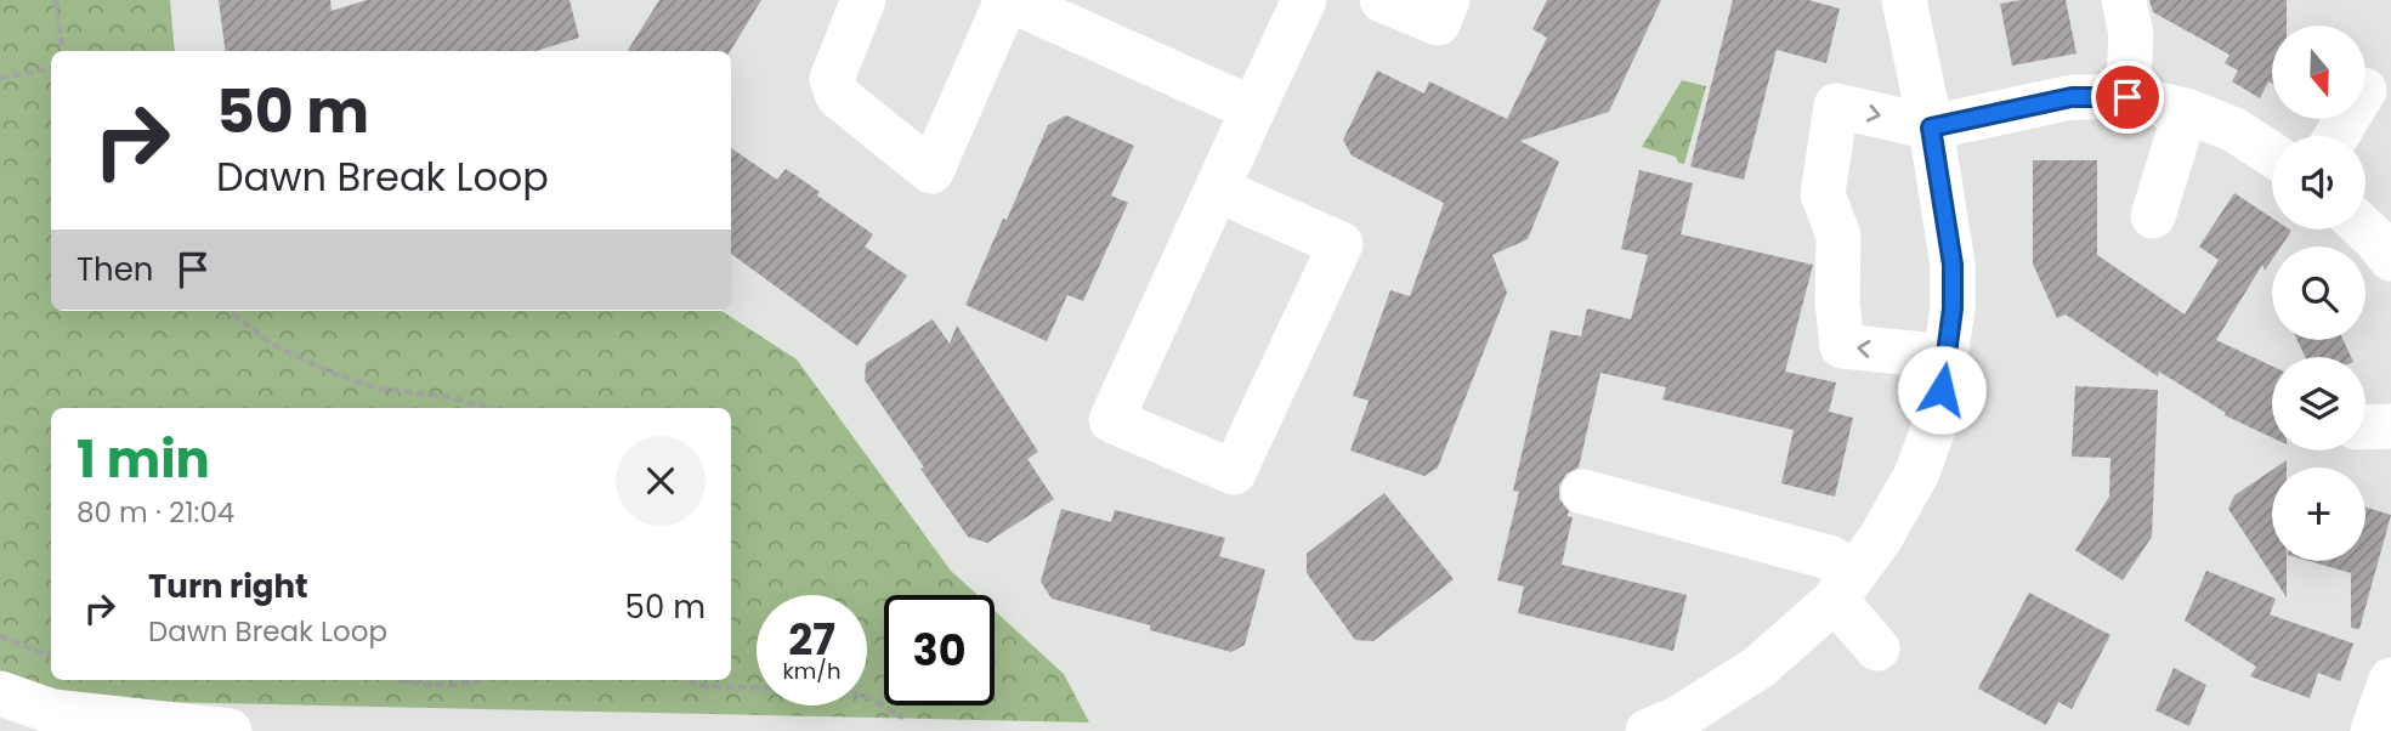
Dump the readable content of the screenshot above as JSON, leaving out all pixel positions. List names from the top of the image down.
{
  "north": "bottom",
  "page": {
    "map_buttons": "+",
    "turn": ["50 m", "Dawn Break Loop"],
    "then": "Then",
    "heading": ["1 min", "80 m · 21:04"],
    "list": [
      {
        "name": "Turn right",
        "note": "Dawn Break Loop",
        "value": "50 m"
      }
    ],
    "speed": "27 km/h",
    "limit": "30"
  }
}
